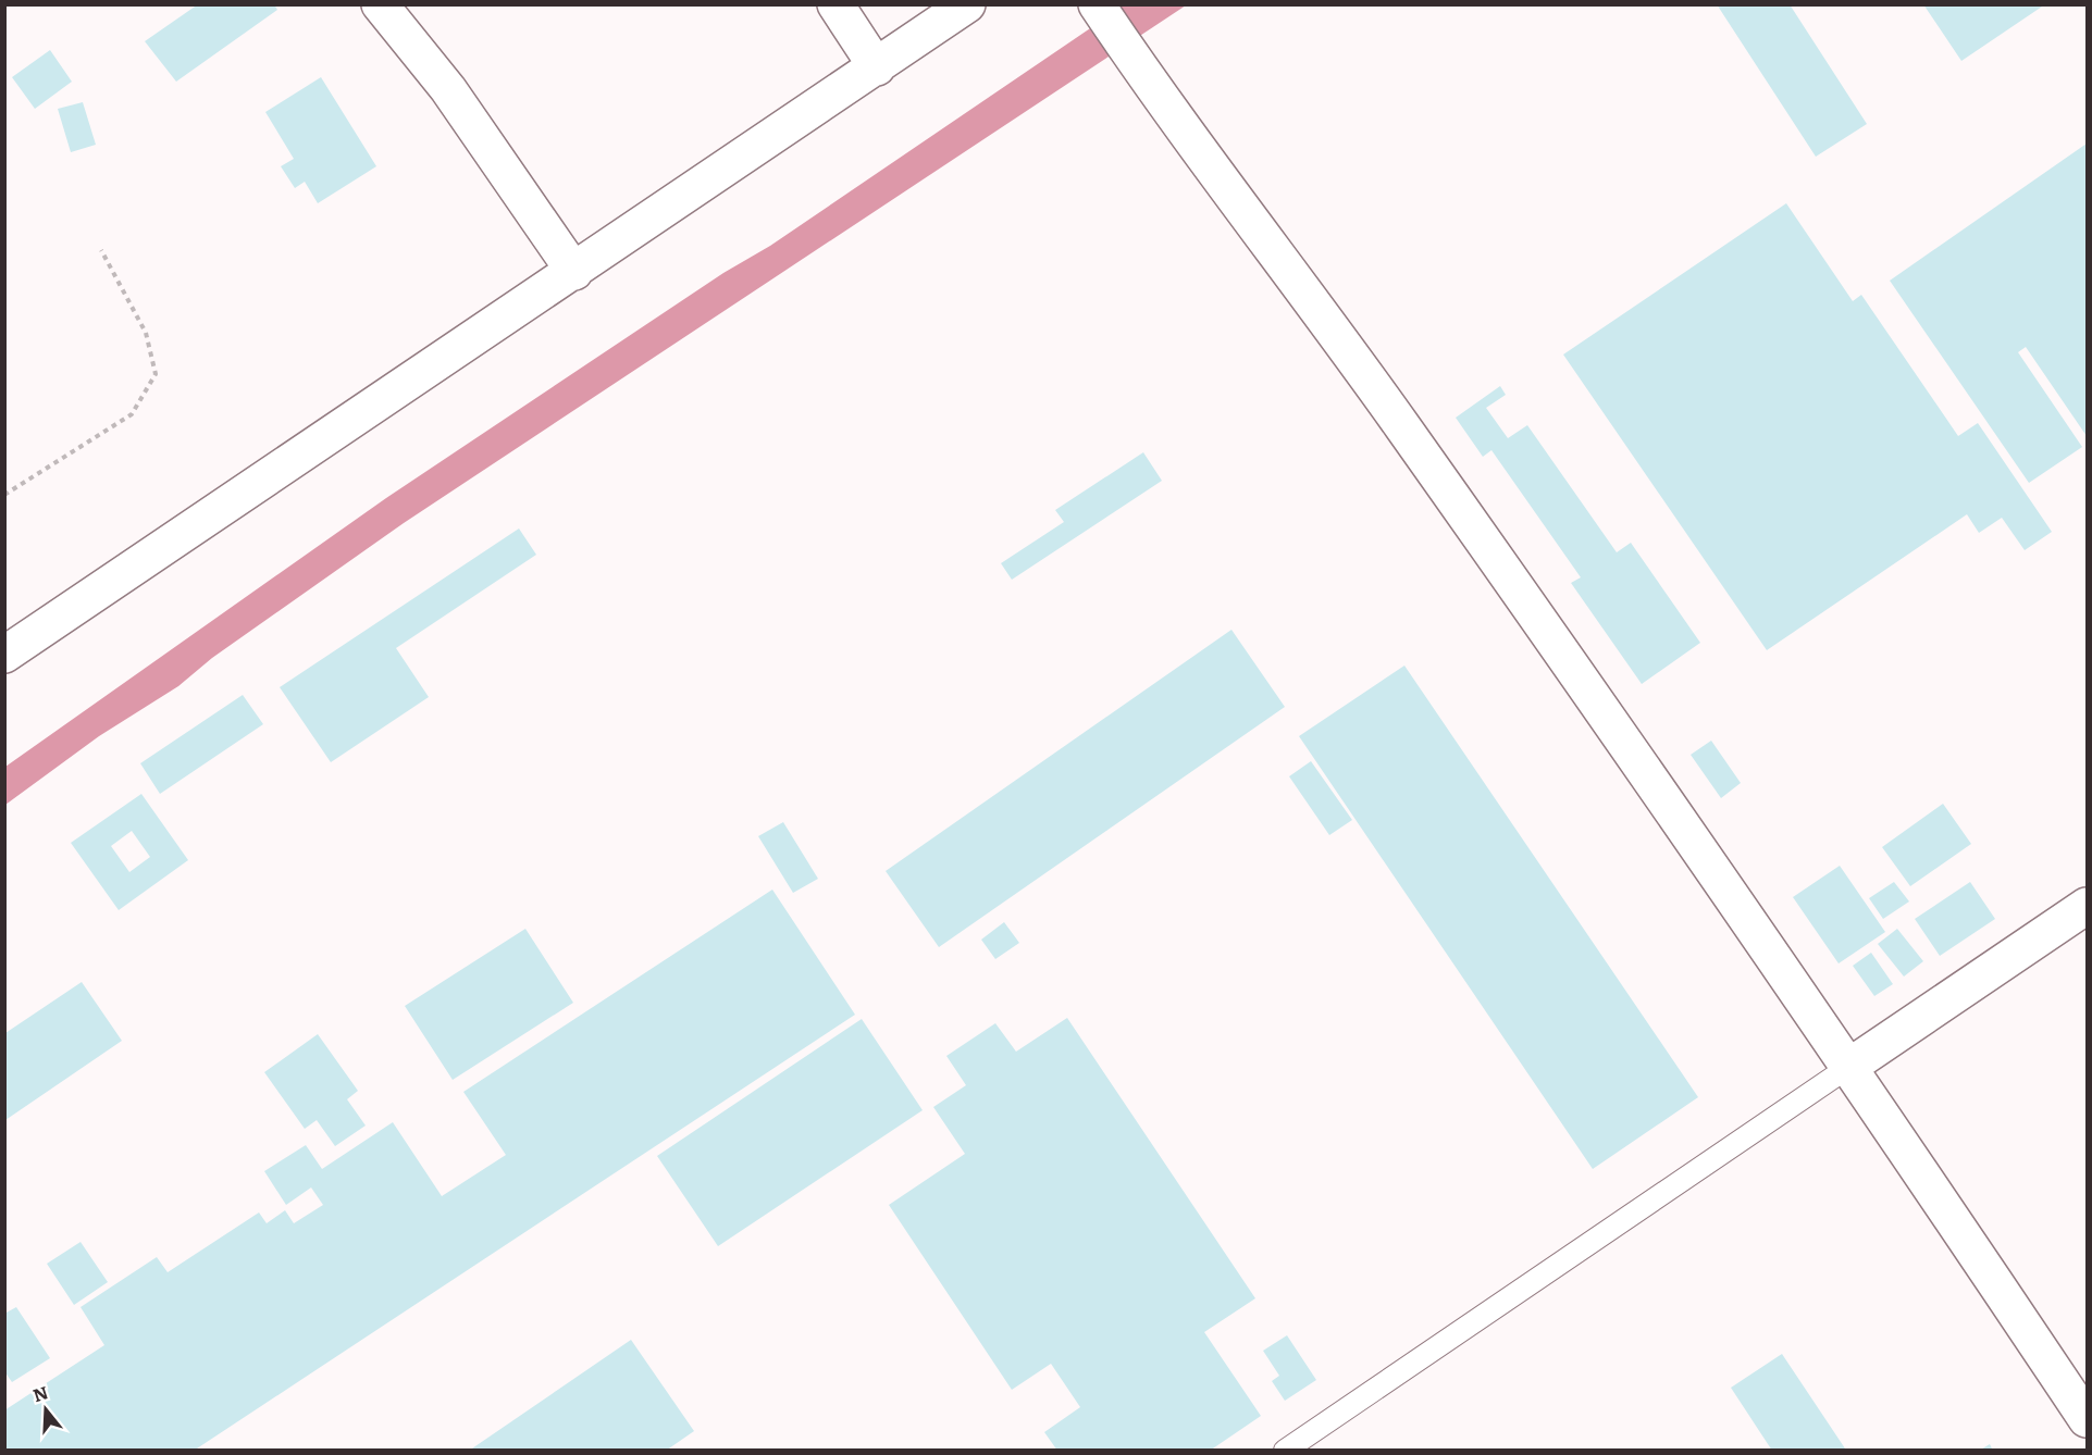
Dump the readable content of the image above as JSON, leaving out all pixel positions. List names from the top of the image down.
{
  "north": "top"
}
